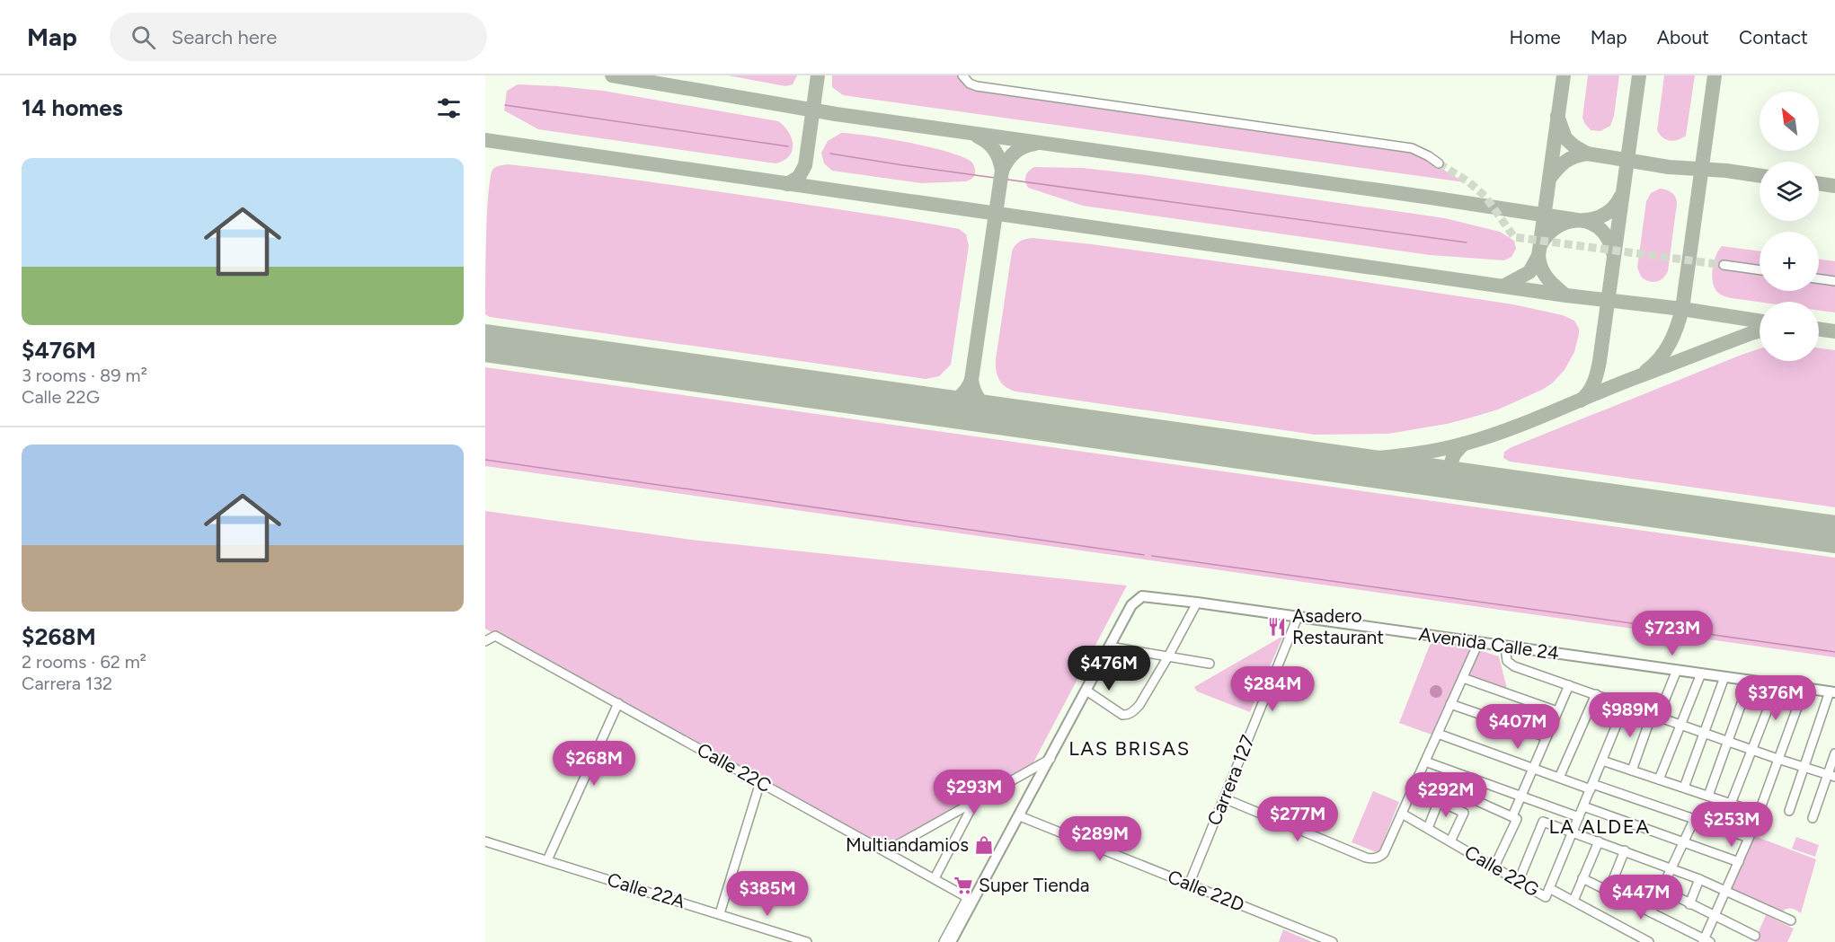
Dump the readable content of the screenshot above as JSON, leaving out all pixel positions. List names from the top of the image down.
{
  "streets": {
    "main road": ["Avenida Calle 24"],
    "street": [
      "Calle 22C",
      "Carrera 127",
      "Calle 22G",
      "Calle 22A",
      "Calle 22D"
    ]
  },
  "crossings": [
    ["Avenida Calle 24", "Carrera 127"],
    ["Carrera 127", "Calle 22D"]
  ],
  "districts": ["LAS BRISAS", "LA ALDEA"],
  "places": {
    "restaurant": ["Asadero Restaurant"],
    "shop": ["Multiandamios"],
    "supermarket": ["Super Tienda"]
  },
  "north": "top left",
  "page": {
    "header": "Map",
    "search": "Search here",
    "nav": [
      "Home",
      "Map",
      "About",
      "Contact"
    ],
    "heading": "14 homes",
    "map_buttons": ["+", "−"],
    "list": [
      {
        "name": "$476M",
        "note": "3 rooms · 89 m² · Calle 22G"
      },
      {
        "name": "$268M",
        "note": "2 rooms · 62 m² · Carrera 132"
      }
    ],
    "price": [
      "$723M",
      "$476M",
      "$284M",
      "$376M",
      "$989M",
      "$407M",
      "$268M",
      "$293M",
      "$292M",
      "$277M",
      "$253M",
      "$289M",
      "$385M",
      "$447M"
    ]
  }
}
